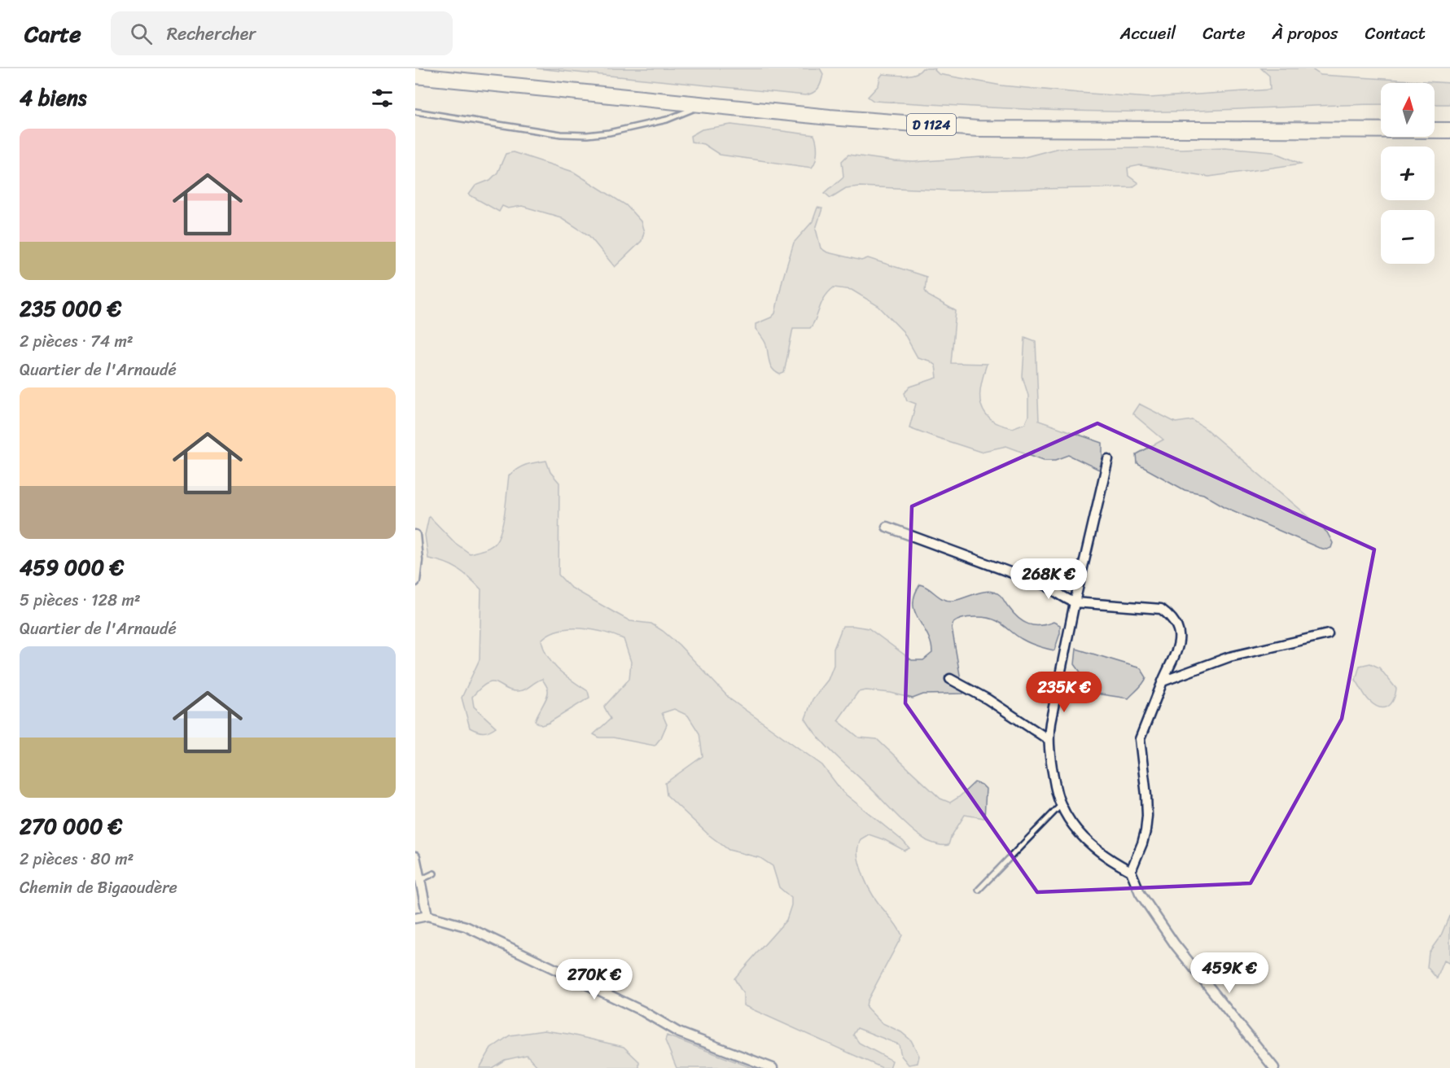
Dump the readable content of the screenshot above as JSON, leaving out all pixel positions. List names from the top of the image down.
{
  "streets": {
    "highway": ["D 1124"]
  },
  "north": "top",
  "page": {
    "header": "Carte",
    "search": "Rechercher",
    "nav": [
      "Accueil",
      "Carte",
      "À propos",
      "Contact"
    ],
    "heading": "4 biens",
    "map_buttons": ["+", "−"],
    "list": [
      {
        "name": "235 000 €",
        "note": "2 pièces · 74 m² · Quartier de l'Arnaudé"
      },
      {
        "name": "459 000 €",
        "note": "5 pièces · 128 m² · Quartier de l'Arnaudé"
      },
      {
        "name": "270 000 €",
        "note": "2 pièces · 80 m² · Chemin de Bigaoudère"
      }
    ],
    "price": [
      "268K €",
      "235K €",
      "459K €",
      "270K €"
    ]
  }
}
